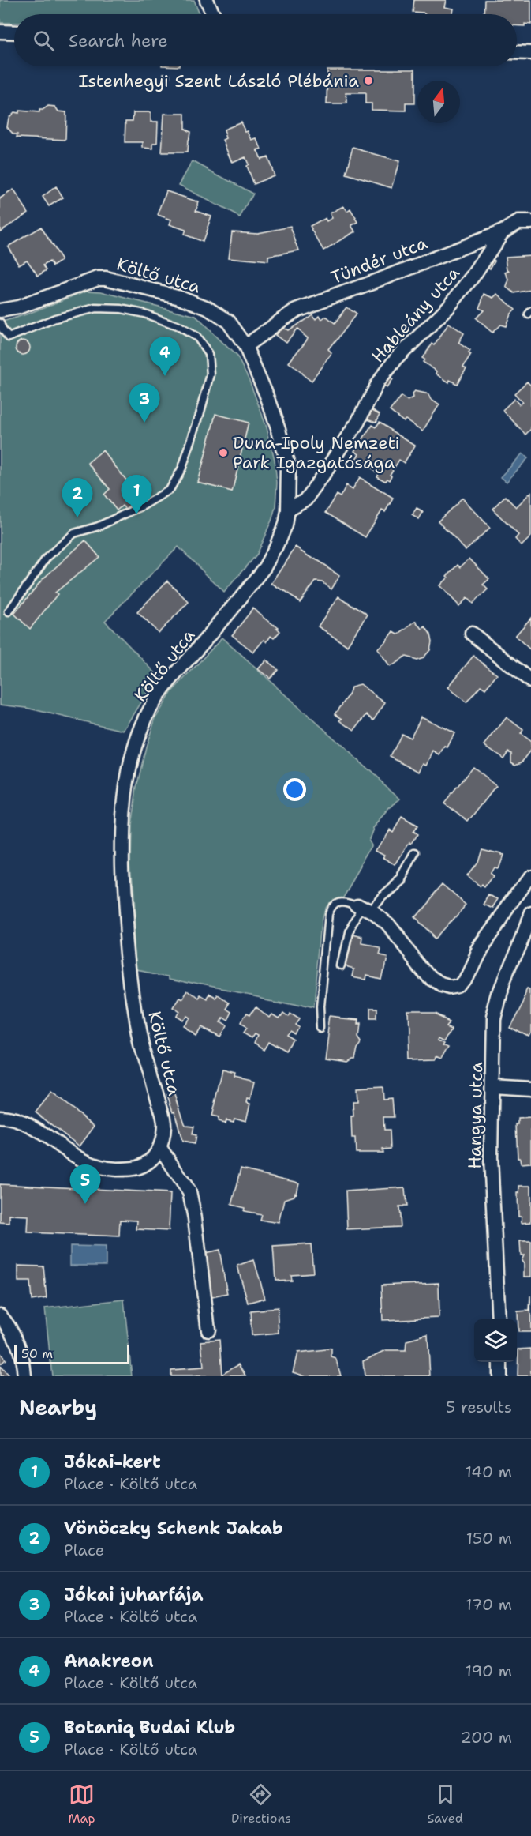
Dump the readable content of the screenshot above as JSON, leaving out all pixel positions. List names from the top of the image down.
{
  "streets": {
    "street": [
      "Tündér utca",
      "Költő utca",
      "Hableány utca",
      "Hangya utca"
    ]
  },
  "crossings": [
    ["Tündér utca", "Költő utca"],
    ["Tündér utca", "Hableány utca"],
    ["Költő utca", "Hableány utca"]
  ],
  "places": ["Istenhegyi Szent László Plébánia", "Duna-Ipoly Nemzeti Park Igazgatósága"],
  "scale_bar": "50 m",
  "north": "top",
  "page": {
    "search": "Search here",
    "pins": [
      "4",
      "3",
      "1",
      "2",
      "5"
    ],
    "scale": "50 m",
    "heading": ["Nearby", "5 results"],
    "list": [
      {
        "mark": "1",
        "name": "Jókai-kert",
        "note": "Place · Költő utca",
        "value": "140 m"
      },
      {
        "mark": "2",
        "name": "Vönöczky Schenk Jakab",
        "note": "Place",
        "value": "150 m"
      },
      {
        "mark": "3",
        "name": "Jókai juharfája",
        "note": "Place · Költő utca",
        "value": "170 m"
      },
      {
        "mark": "4",
        "name": "Anakreon",
        "note": "Place · Költő utca",
        "value": "190 m"
      },
      {
        "mark": "5",
        "name": "Botaniq Budai Klub",
        "note": "Place · Költő utca",
        "value": "200 m"
      }
    ],
    "nav": ["Map", "Directions", "Saved"]
  }
}
